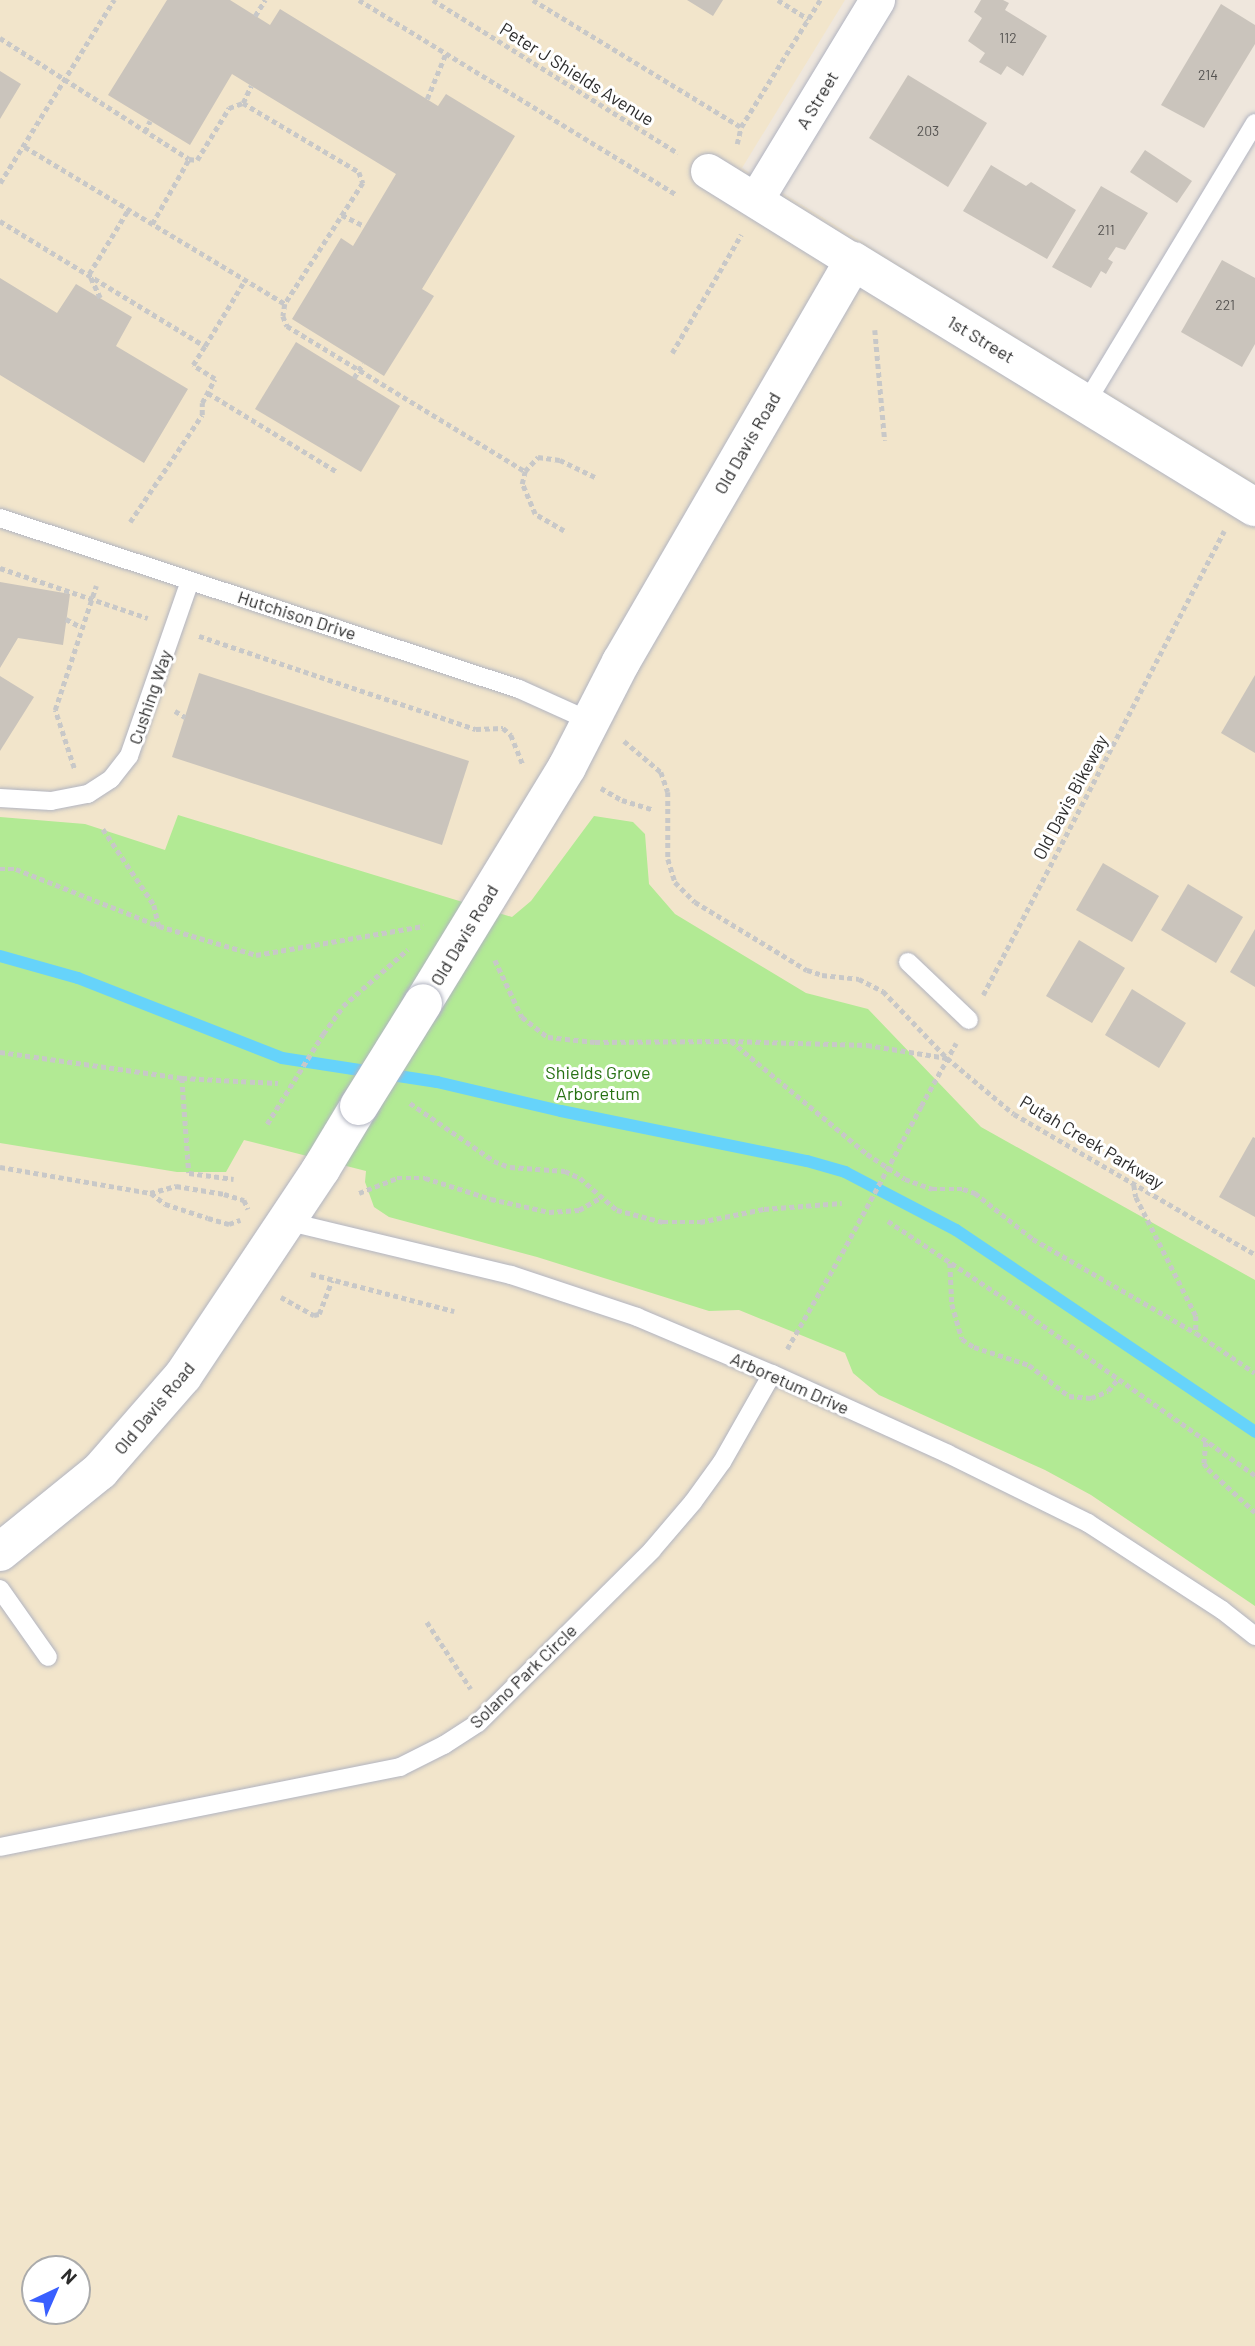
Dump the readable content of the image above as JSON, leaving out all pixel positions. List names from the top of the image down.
{
  "streets": {
    "street": ["A Street", "1st Street", "Old Davis Road"],
    "lane": [
      "Hutchison Drive",
      "Cushing Way",
      "Arboretum Drive",
      "Solano Park Circle"
    ],
    "path": ["Peter J Shields Avenue", "Old Davis Bikeway", "Putah Creek Parkway"]
  },
  "crossings": [
    ["Peter J Shields Avenue", "1st Street"],
    ["A Street", "1st Street"],
    ["1st Street", "Old Davis Road"],
    ["1st Street", "Old Davis Bikeway"],
    ["Old Davis Road", "Hutchison Drive"],
    ["Old Davis Road", "Putah Creek Parkway"],
    ["Old Davis Road", "Arboretum Drive"],
    ["Hutchison Drive", "Cushing Way"],
    ["Hutchison Drive", "Putah Creek Parkway"],
    ["Old Davis Bikeway", "Putah Creek Parkway"],
    ["Old Davis Bikeway", "Arboretum Drive"],
    ["Old Davis Bikeway", "Solano Park Circle"],
    ["Arboretum Drive", "Solano Park Circle"]
  ],
  "parks": ["Shields Grove Arboretum"],
  "house_numbers": [
    "112",
    "214",
    "203",
    "211",
    "221"
  ],
  "north": "top right"
}
